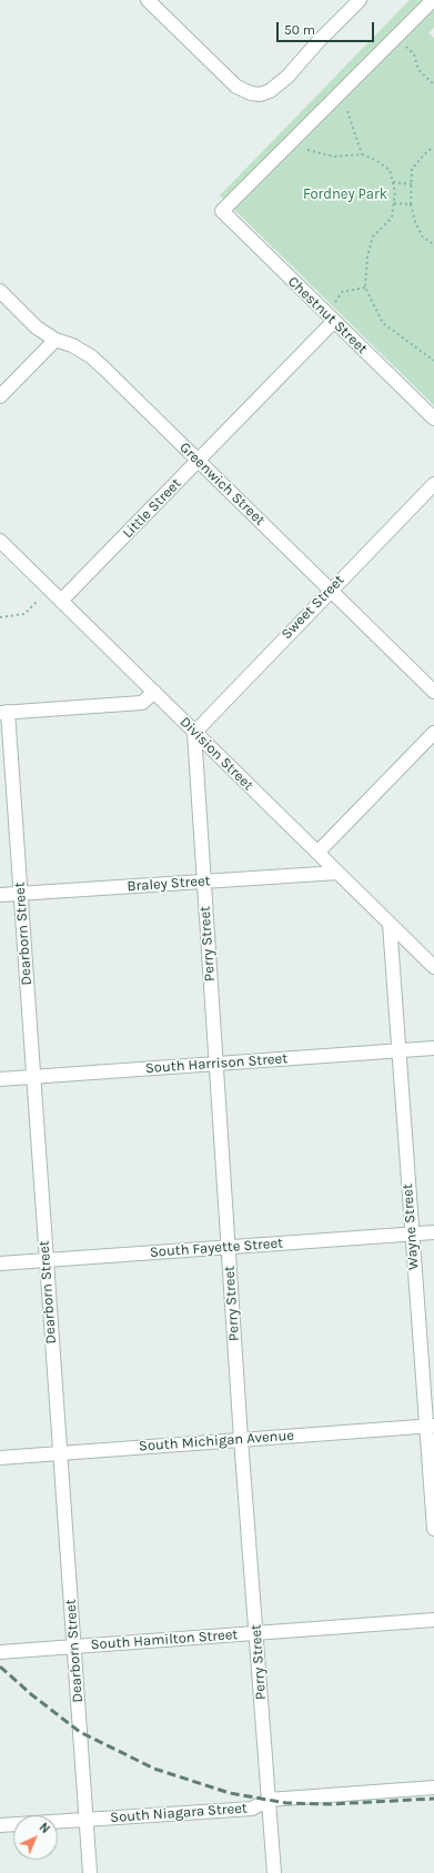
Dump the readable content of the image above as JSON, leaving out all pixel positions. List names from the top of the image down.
{
  "streets": {
    "street": [
      "Chestnut Street",
      "Greenwich Street",
      "Little Street",
      "Sweet Street",
      "Division Street",
      "Braley Street",
      "Dearborn Street",
      "Perry Street",
      "South Harrison Street",
      "Wayne Street",
      "South Fayette Street",
      "South Michigan Avenue",
      "South Hamilton Street",
      "South Niagara Street"
    ]
  },
  "crossings": [
    ["Chestnut Street", "Little Street"],
    ["Greenwich Street", "Little Street"],
    ["Greenwich Street", "Sweet Street"],
    ["Little Street", "Division Street"],
    ["Sweet Street", "Division Street"],
    ["Sweet Street", "Perry Street"],
    ["Division Street", "Braley Street"],
    ["Division Street", "Perry Street"],
    ["Division Street", "Wayne Street"],
    ["Braley Street", "Dearborn Street"],
    ["Braley Street", "Perry Street"],
    ["Dearborn Street", "South Harrison Street"],
    ["Dearborn Street", "South Fayette Street"],
    ["Dearborn Street", "South Michigan Avenue"],
    ["Dearborn Street", "South Hamilton Street"],
    ["Dearborn Street", "South Niagara Street"],
    ["Perry Street", "South Harrison Street"],
    ["Perry Street", "South Fayette Street"],
    ["Perry Street", "South Michigan Avenue"],
    ["Perry Street", "South Hamilton Street"],
    ["Perry Street", "South Niagara Street"],
    ["South Harrison Street", "Wayne Street"],
    ["Wayne Street", "South Fayette Street"],
    ["Wayne Street", "South Michigan Avenue"]
  ],
  "parks": ["Fordney Park"],
  "scale_bar": "50 m",
  "north": "top right"
}
